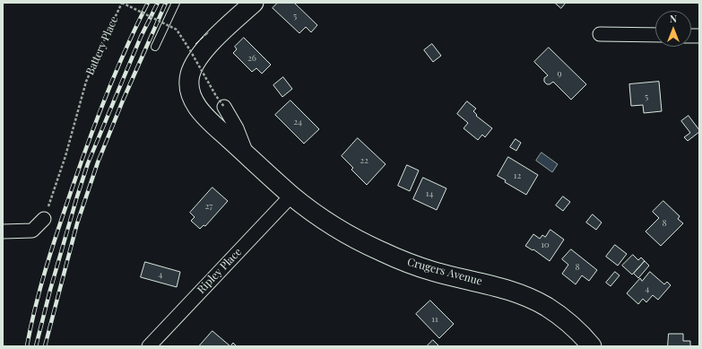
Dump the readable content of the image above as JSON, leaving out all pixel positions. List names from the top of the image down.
{
  "streets": {
    "street": ["Ripley Place", "Crugers Avenue"],
    "path": ["Battery Place"]
  },
  "crossings": [
    ["Ripley Place", "Crugers Avenue"]
  ],
  "house_numbers": [
    "5",
    "26",
    "9",
    "5",
    "24",
    "22",
    "12",
    "14",
    "27",
    "8",
    "10",
    "8",
    "4",
    "4",
    "11"
  ],
  "north": "top"
}
